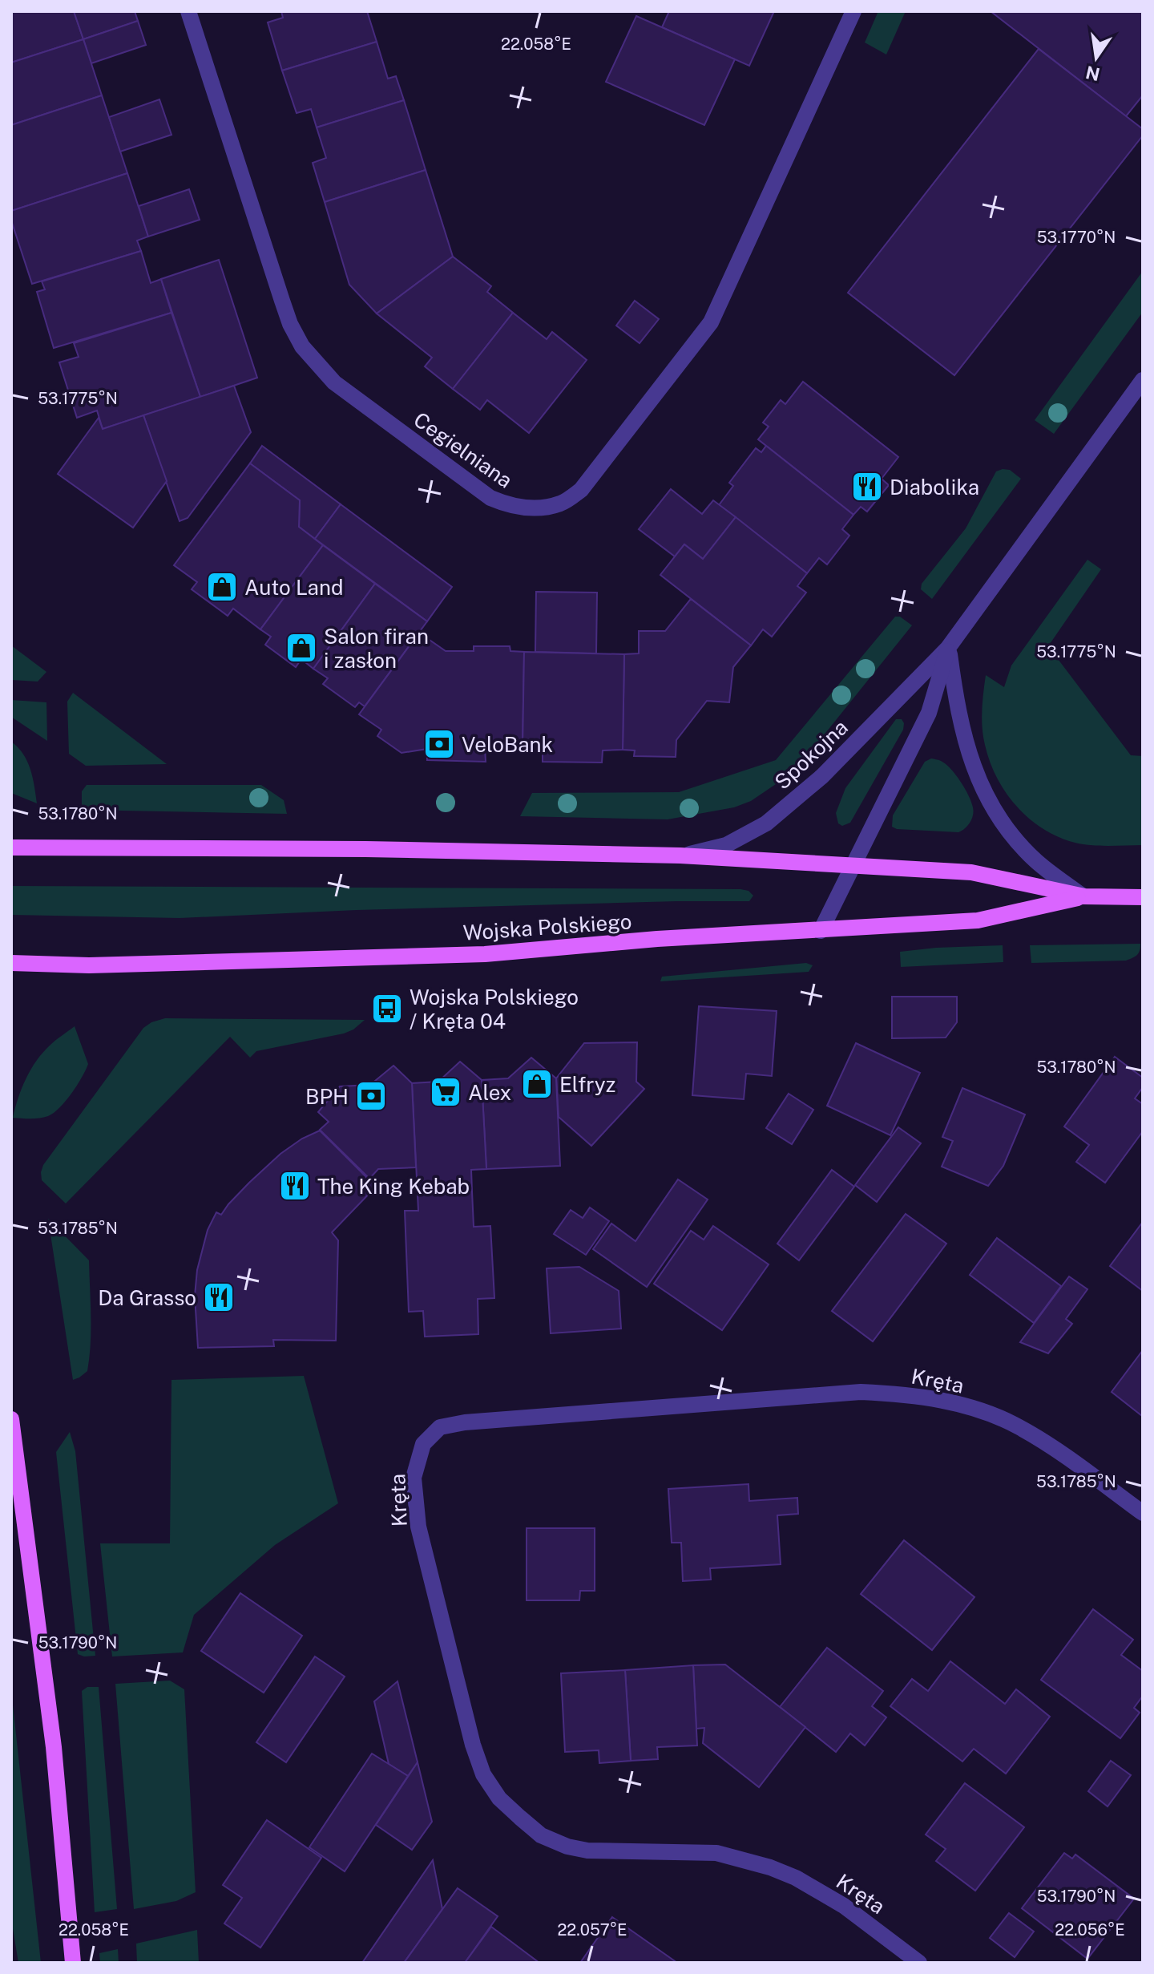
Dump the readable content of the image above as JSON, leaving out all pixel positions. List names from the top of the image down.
{
  "streets": {
    "main road": ["Wojska Polskiego"],
    "street": ["Cegielniana", "Spokojna", "Kręta"]
  },
  "crossings": [
    ["Spokojna", "Wojska Polskiego"]
  ],
  "places": {
    "restaurant": ["Diabolika", "The King Kebab", "Da Grasso"],
    "shop": ["Auto Land", "Salon firan i zasłon", "Elfryz"],
    "bank": ["VeloBank", "BPH"],
    "bus stop": ["Wojska Polskiego / Kręta 04"],
    "supermarket": ["Alex"]
  },
  "north": "bottom",
  "coordinates": [
    "22.058°E",
    "53.1770°N",
    "53.1775°N",
    "53.1780°N",
    "53.1785°N",
    "53.1790°N",
    "22.057°E",
    "22.056°E"
  ]
}
